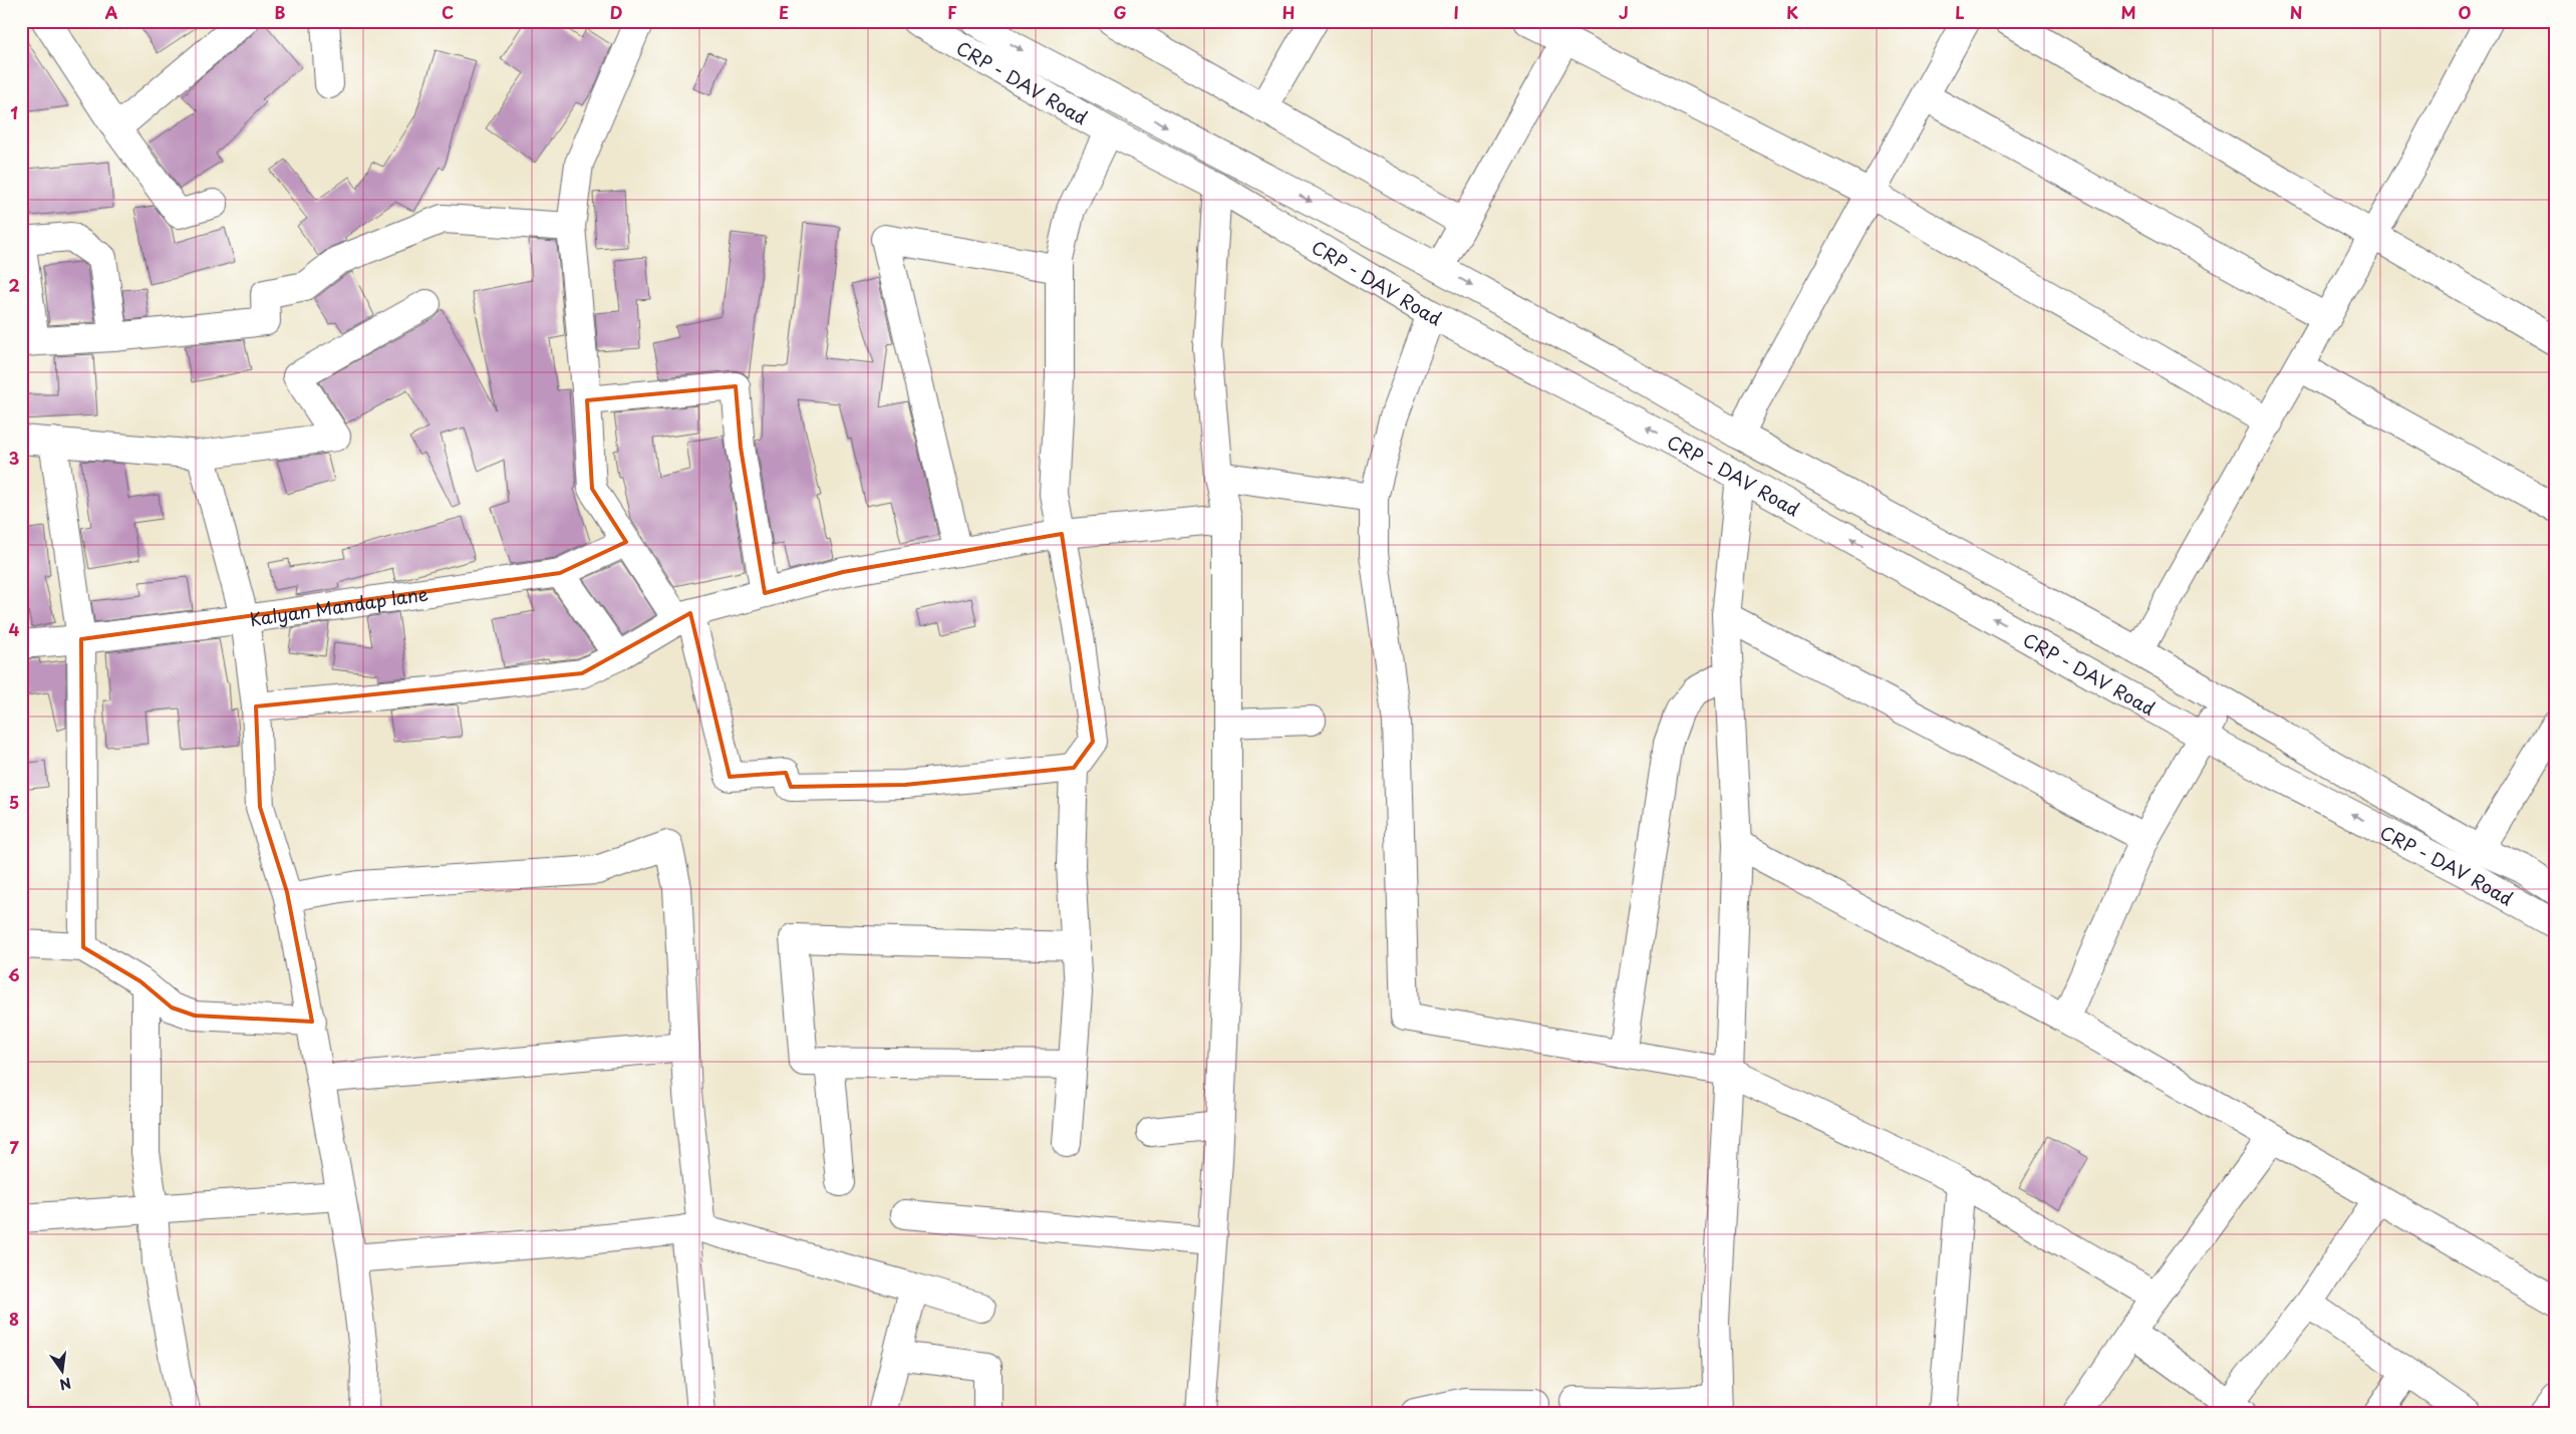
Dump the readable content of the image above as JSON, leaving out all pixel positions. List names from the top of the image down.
{
  "streets": {
    "street": ["CRP - DAV Road", "Kalyan Mandap lane"]
  },
  "north": "bottom",
  "grid": {
    "columns": [
      "A",
      "B",
      "C",
      "D",
      "E",
      "F",
      "G",
      "H",
      "I",
      "J",
      "K",
      "L",
      "M",
      "N",
      "O"
    ],
    "rows": [
      "1",
      "2",
      "3",
      "4",
      "5",
      "6",
      "7",
      "8"
    ]
  }
}
